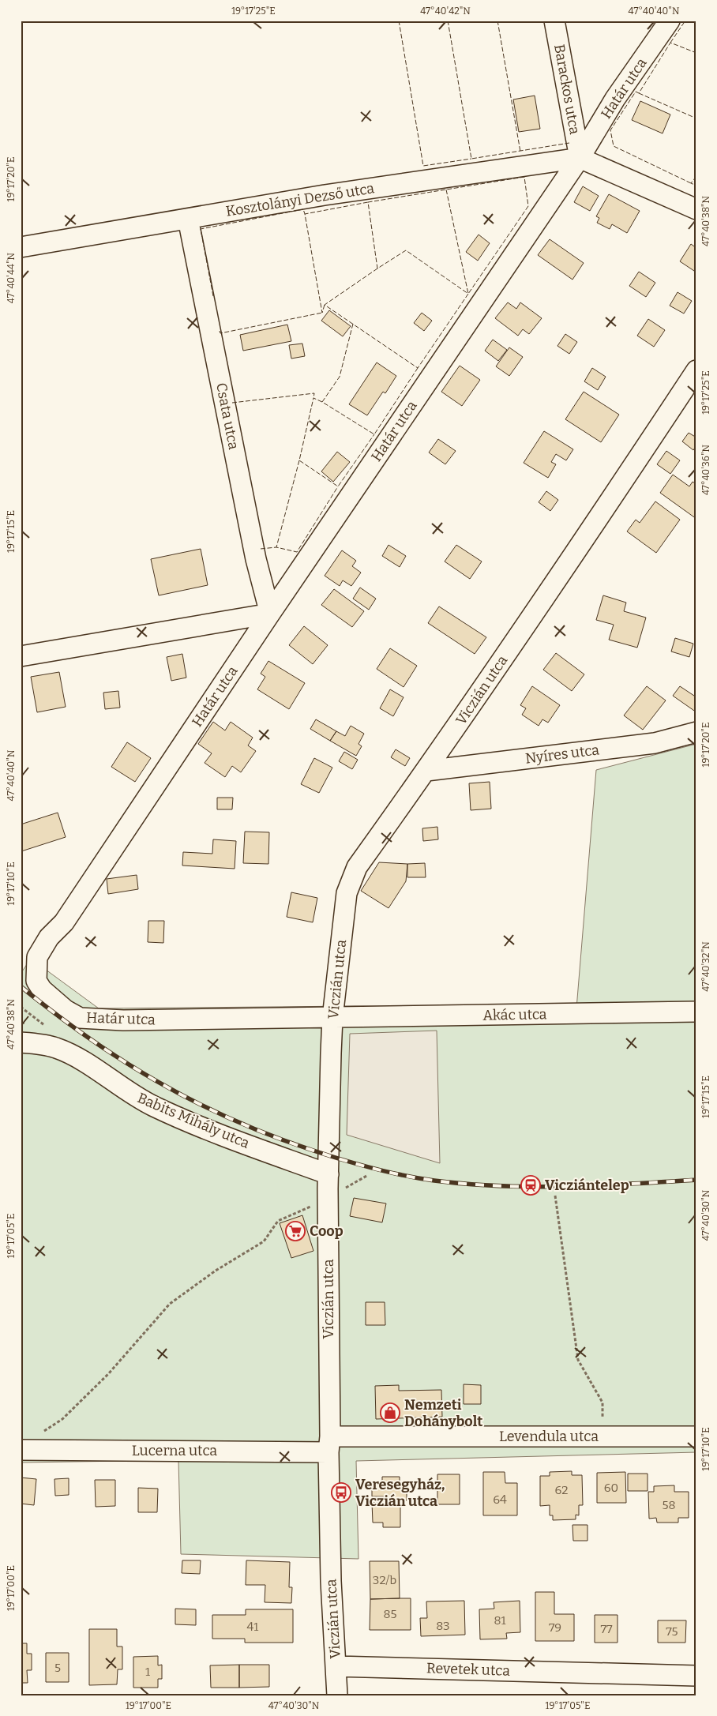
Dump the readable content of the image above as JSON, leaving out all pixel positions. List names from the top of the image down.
{
  "streets": {
    "street": [
      "Határ utca",
      "Barackos utca",
      "Kosztolányi Dezső utca",
      "Csata utca",
      "Viczián utca",
      "Nyíres utca",
      "Akác utca",
      "Babits Mihály utca",
      "Levendula utca",
      "Lucerna utca",
      "Revetek utca"
    ]
  },
  "crossings": [
    ["Határ utca", "Barackos utca"],
    ["Határ utca", "Kosztolányi Dezső utca"],
    ["Határ utca", "Csata utca"],
    ["Határ utca", "Viczián utca"],
    ["Határ utca", "Akác utca"],
    ["Barackos utca", "Kosztolányi Dezső utca"],
    ["Kosztolányi Dezső utca", "Csata utca"],
    ["Viczián utca", "Nyíres utca"],
    ["Viczián utca", "Akác utca"],
    ["Viczián utca", "Babits Mihály utca"],
    ["Viczián utca", "Levendula utca"],
    ["Viczián utca", "Lucerna utca"],
    ["Viczián utca", "Revetek utca"],
    ["Levendula utca", "Lucerna utca"]
  ],
  "places": {
    "station": ["Vicziántelep"],
    "supermarket": ["Coop"],
    "shop": ["Nemzeti Dohánybolt"],
    "bus stop": ["Veresegyház, Viczián utca"]
  },
  "house_numbers": [
    "60",
    "62",
    "64",
    "58",
    "32/b",
    "85",
    "81",
    "83",
    "41",
    "79",
    "77",
    "75",
    "5",
    "1"
  ],
  "coordinates": [
    "19°17'25\"E",
    "47°40'42\"N",
    "47°40'40\"N",
    "19°17'20\"E",
    "47°40'38\"N",
    "47°40'44\"N",
    "47°40'36\"N",
    "19°17'15\"E",
    "19°17'10\"E",
    "47°40'32\"N",
    "47°40'30\"N",
    "19°17'05\"E",
    "19°17'00\"E"
  ]
}
